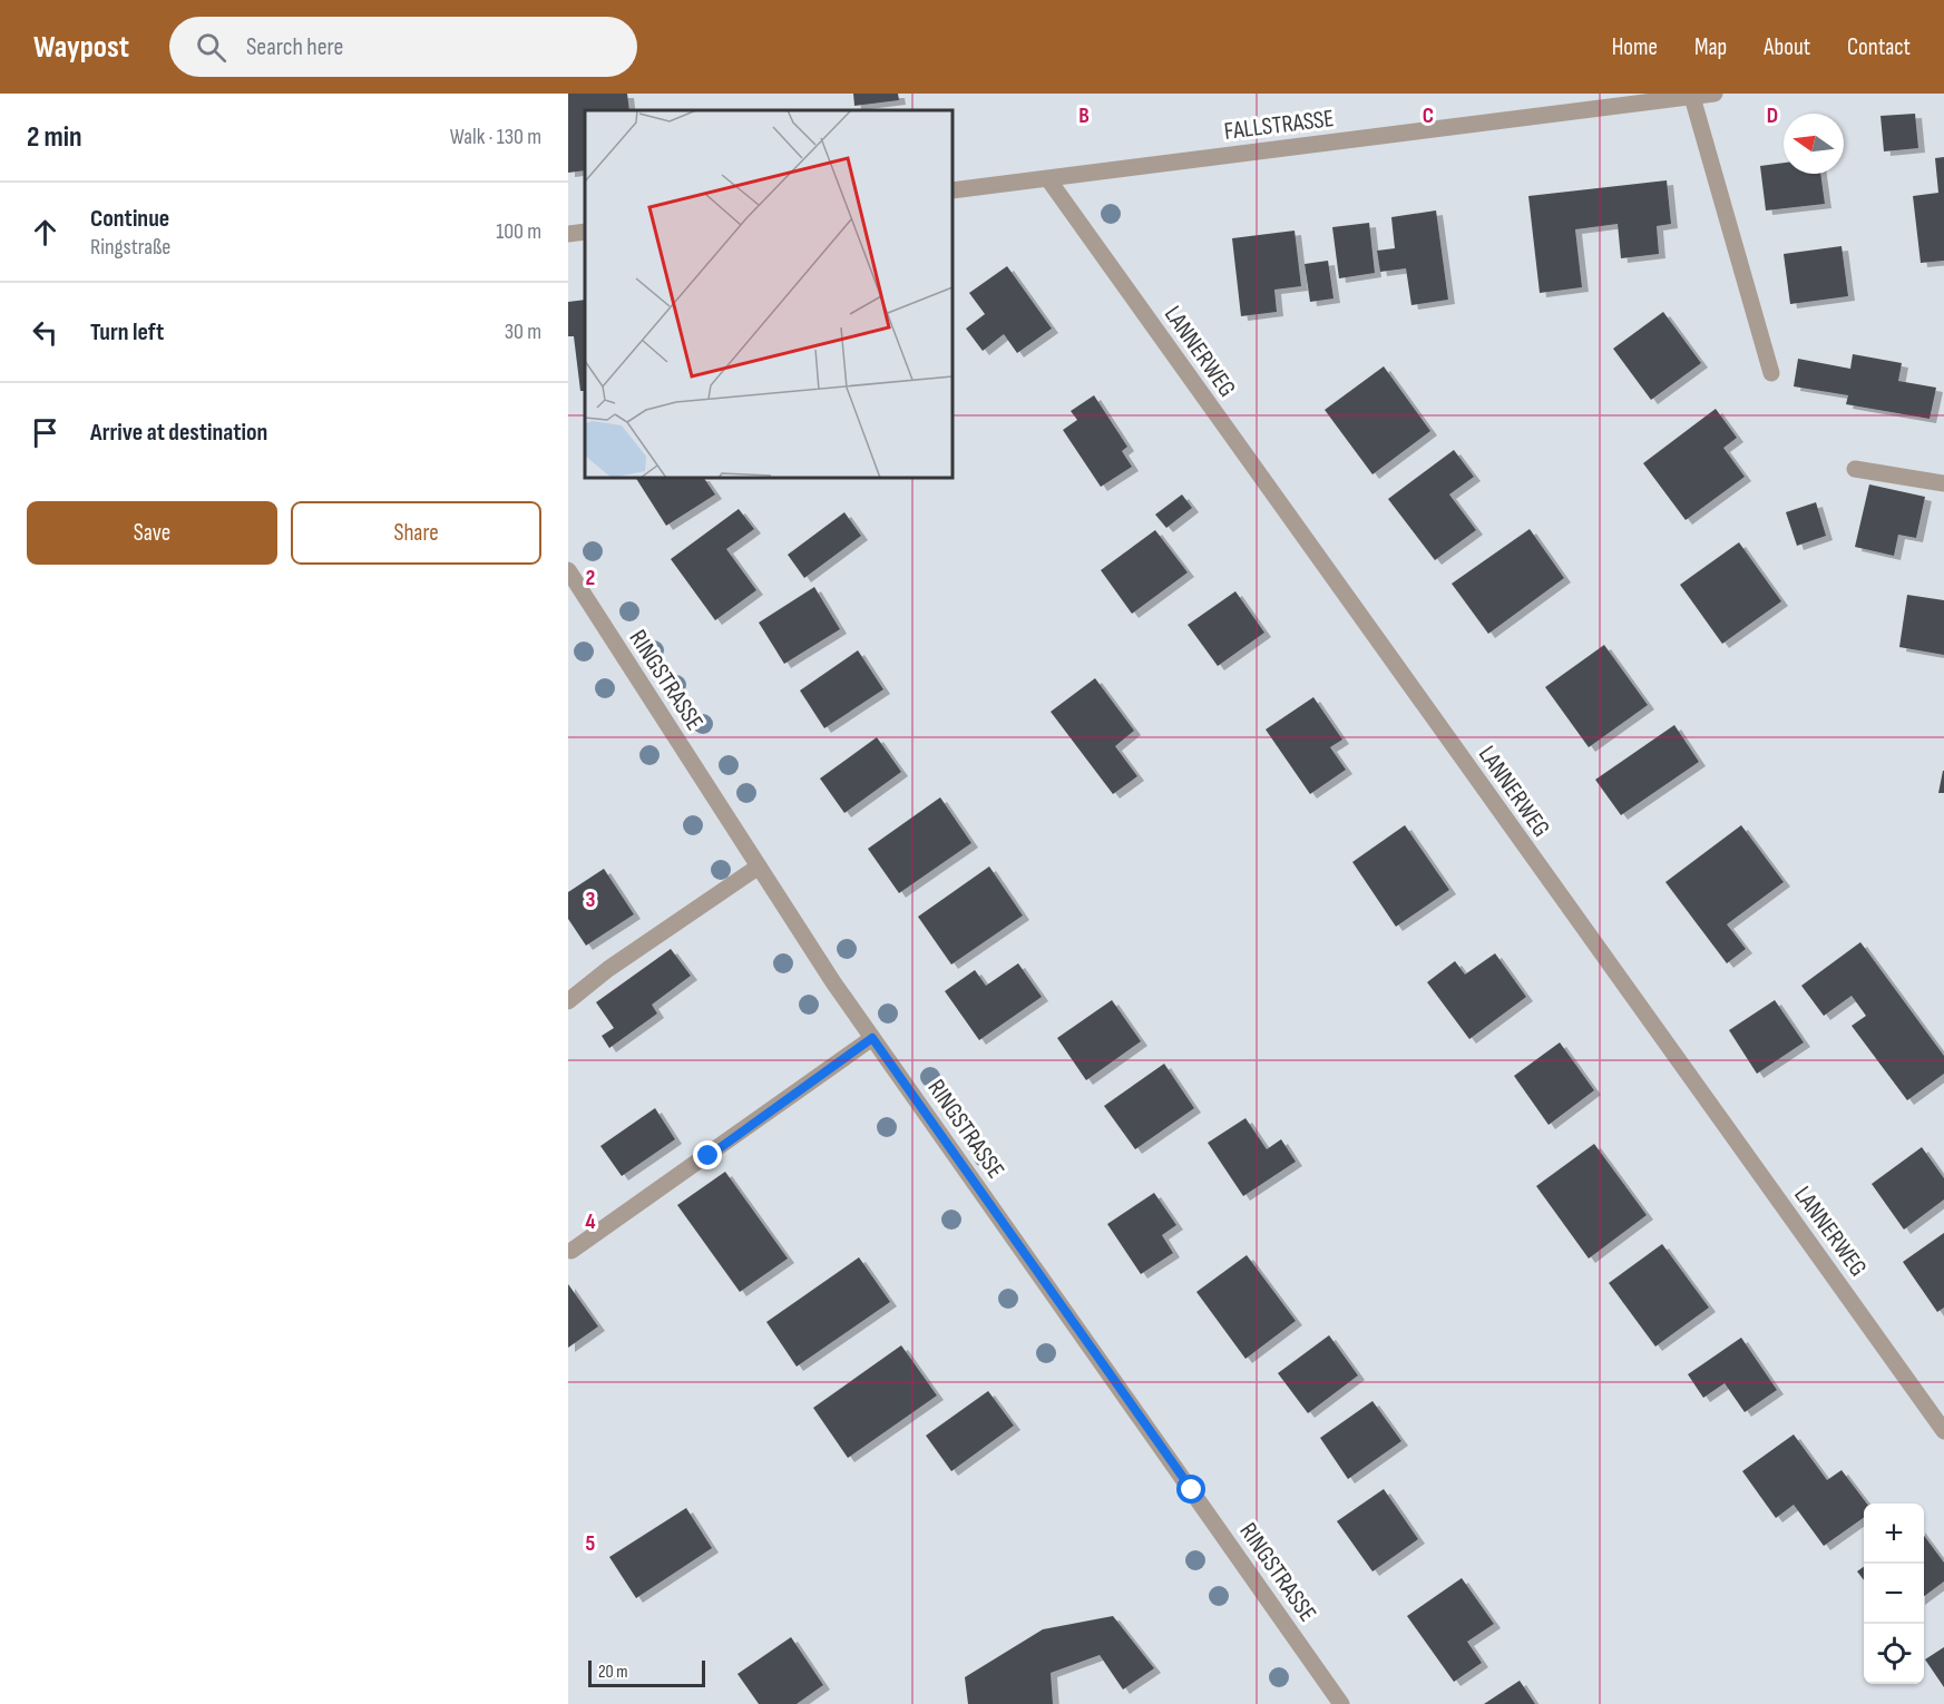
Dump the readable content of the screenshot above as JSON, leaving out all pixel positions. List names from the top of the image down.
{
  "streets": {
    "street": ["FALLSTRASSE", "LANNERWEG", "RINGSTRASSE"]
  },
  "crossings": [
    ["FALLSTRASSE", "LANNERWEG"]
  ],
  "scale_bar": "20 m",
  "north": "left",
  "page": {
    "header": "Waypost",
    "search": "Search here",
    "nav": [
      "Home",
      "Map",
      "About",
      "Contact"
    ],
    "heading": ["2 min", "Walk · 130 m"],
    "list": [
      ["Continue", "Ringstraße", "100 m"],
      ["Turn left", "30 m"],
      "Arrive at destination"
    ],
    "buttons": ["Save", "Share"],
    "map_buttons": ["+", "−"],
    "scale": "20 m"
  },
  "grid": {
    "columns": ["B", "C", "D"],
    "rows": [
      "2",
      "3",
      "4",
      "5"
    ]
  }
}
